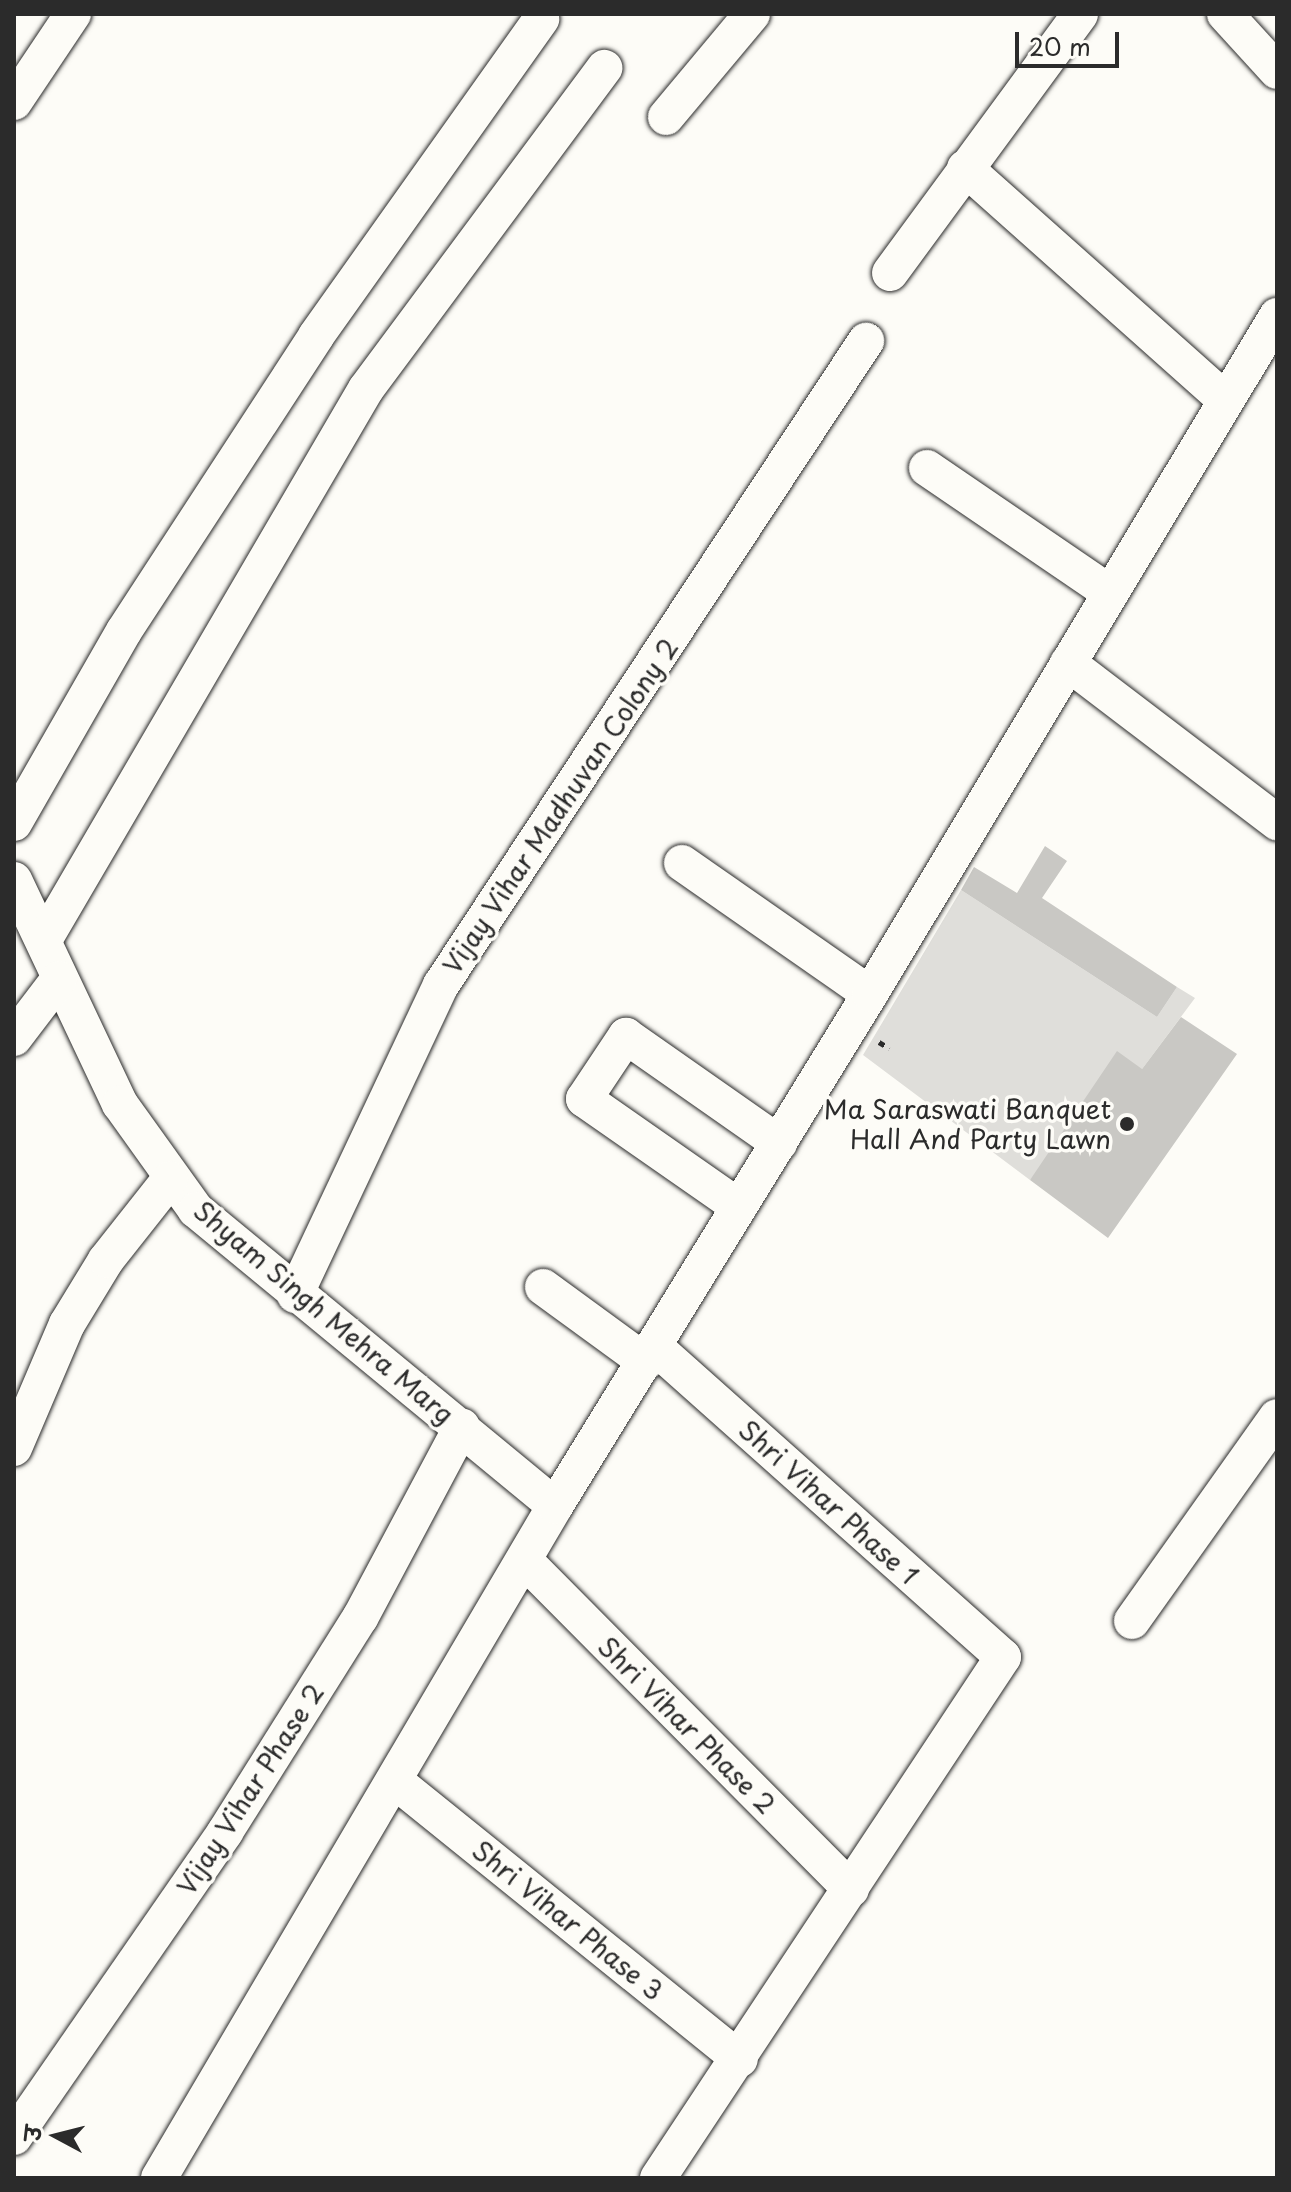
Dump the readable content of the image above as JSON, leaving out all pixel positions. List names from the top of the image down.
{
  "streets": {
    "street": [
      "Vijay Vihar Madhuvan Colony 2",
      "Shyam Singh Mehra Marg",
      "Shri Vihar Phase 1",
      "Shri Vihar Phase 2",
      "Vijay Vihar Phase 2",
      "Shri Vihar Phase 3"
    ]
  },
  "crossings": [
    ["Vijay Vihar Madhuvan Colony 2", "Shyam Singh Mehra Marg"],
    ["Shyam Singh Mehra Marg", "Vijay Vihar Phase 2"],
    ["Shri Vihar Phase 1", "Shri Vihar Phase 2"]
  ],
  "places": ["Ma Saraswati Banquet Hall And Party Lawn"],
  "scale_bar": "20 m",
  "north": "left"
}
